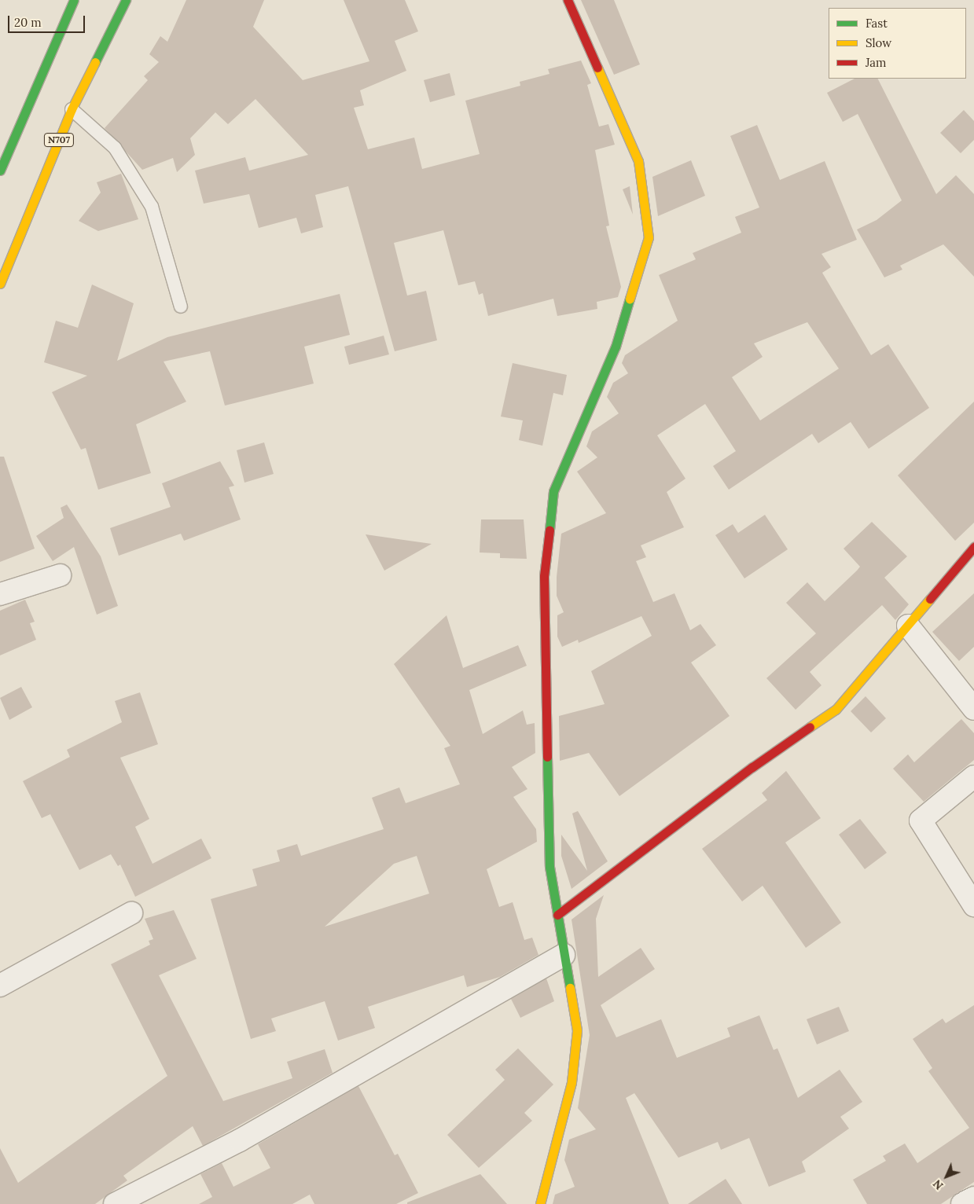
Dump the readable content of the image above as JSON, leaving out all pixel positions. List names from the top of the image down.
{
  "streets": {
    "main road": ["N707"]
  },
  "legend": ["Fast", "Slow", "Jam"],
  "scale_bar": "20 m",
  "north": "bottom left"
}
